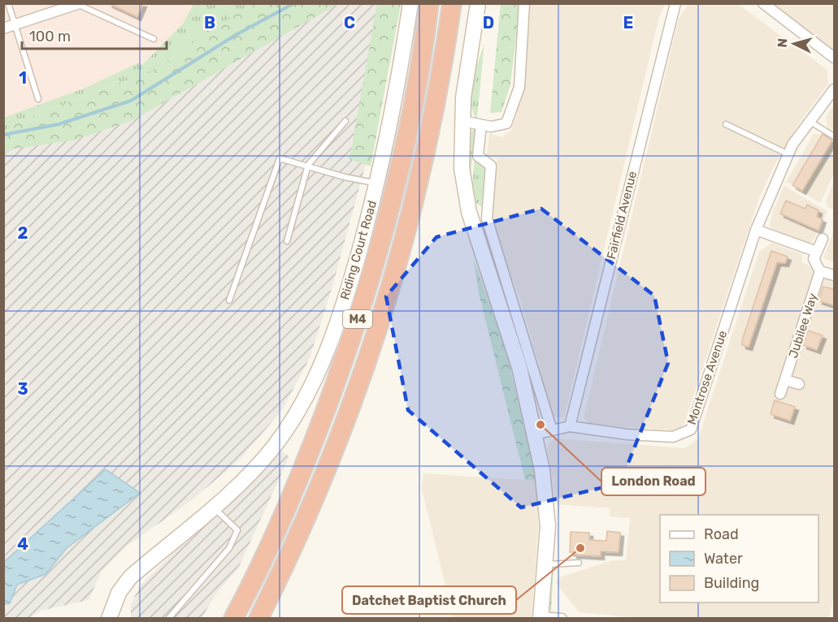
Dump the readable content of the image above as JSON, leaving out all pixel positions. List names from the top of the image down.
{
  "streets": {
    "highway": ["M4"],
    "street": [
      "Fairfield Avenue",
      "Riding Court Road",
      "Jubilee Way",
      "Montrose Avenue"
    ]
  },
  "crossings": [
    ["Fairfield Avenue", "Montrose Avenue"]
  ],
  "places": ["London Road", "Datchet Baptist Church"],
  "legend": ["Road", "Water", "Building"],
  "scale_bar": "100 m",
  "north": "left",
  "grid": {
    "columns": [
      "B",
      "C",
      "D",
      "E"
    ],
    "rows": [
      "1",
      "2",
      "3",
      "4"
    ]
  }
}
